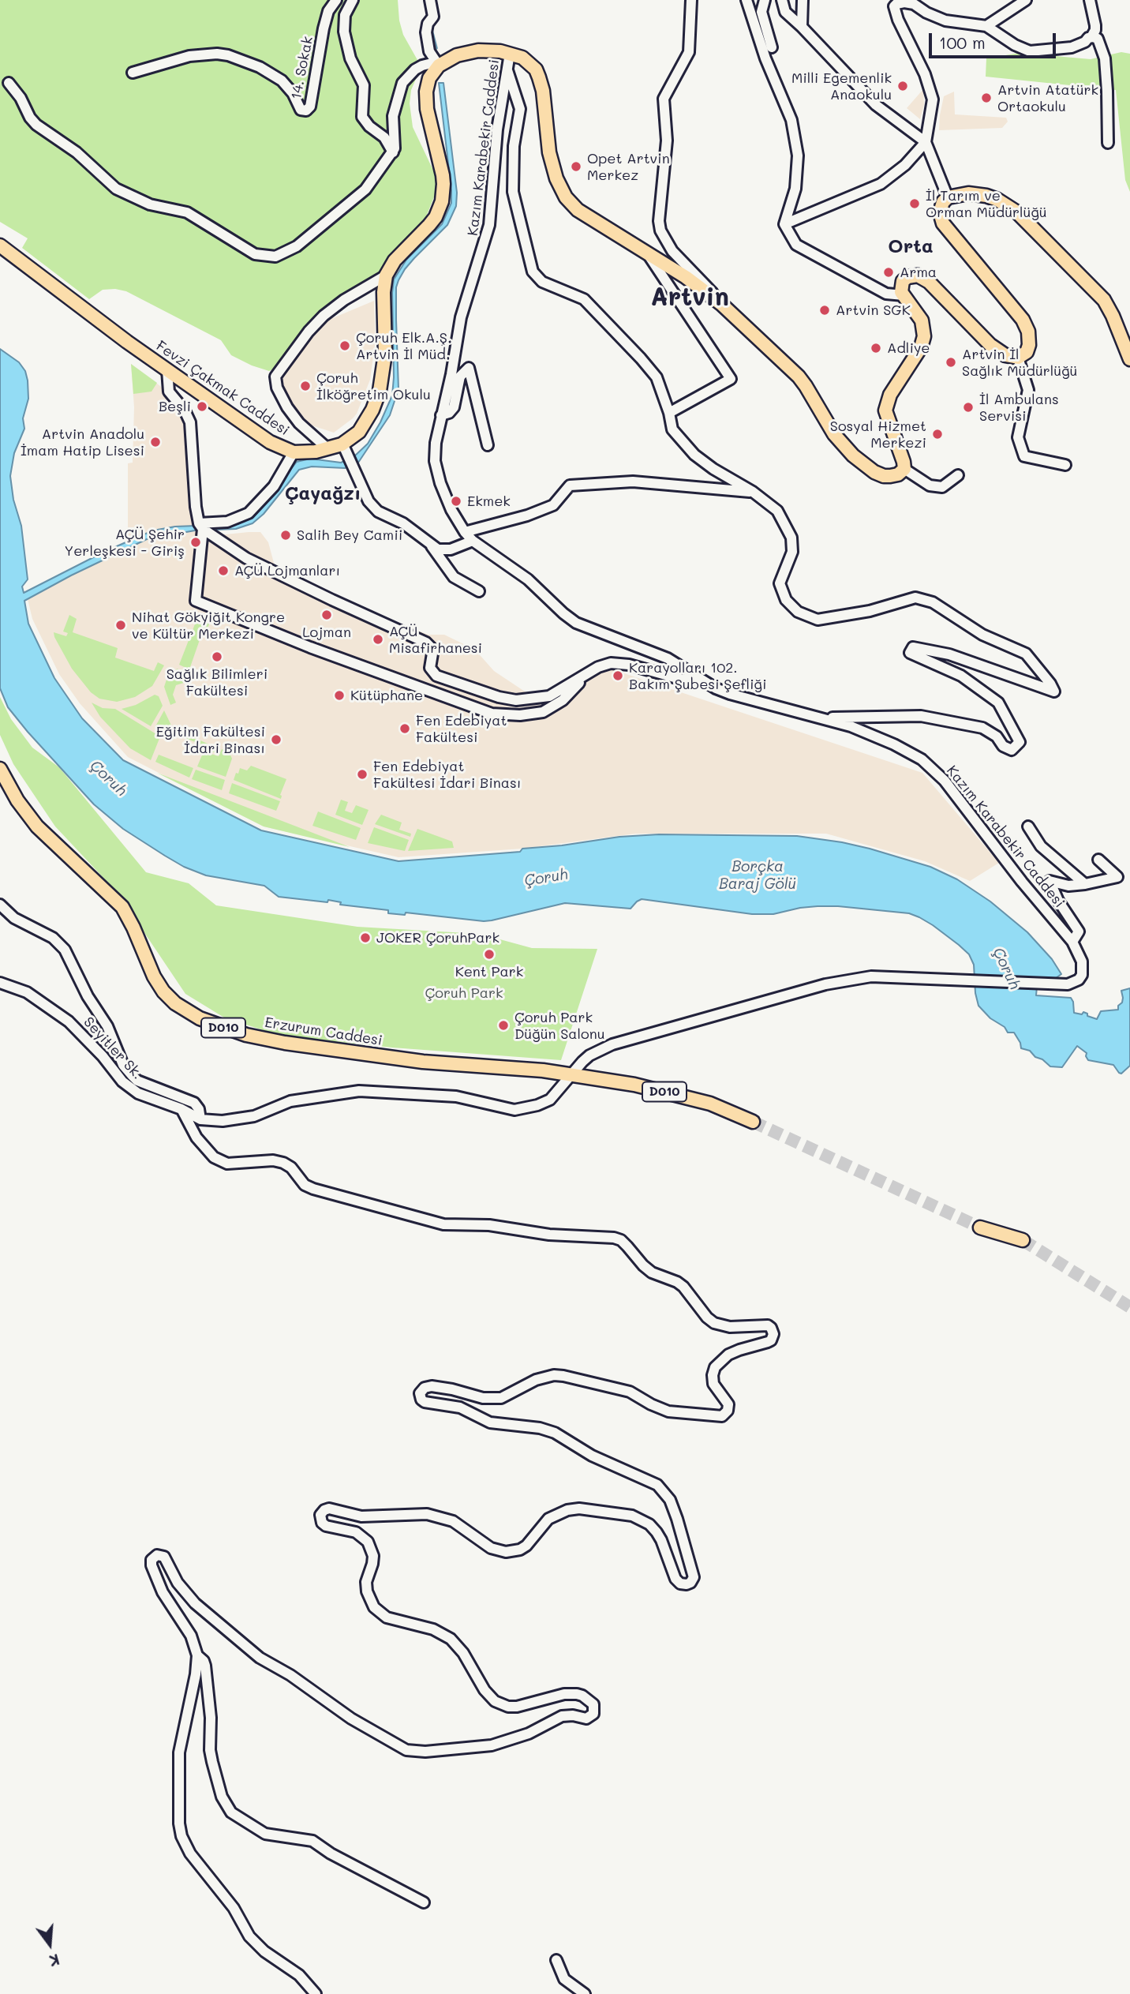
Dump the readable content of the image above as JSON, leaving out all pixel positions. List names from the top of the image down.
{
  "streets": {
    "main road": ["Fevzi Çakmak Caddesi", "D010", "Erzurum Caddesi"],
    "street": ["14. Sokak", "Kazım Karabekir Caddesi", "Seyitler Sk."]
  },
  "crossings": [
    ["Kazım Karabekir Caddesi", "D010"],
    ["Kazım Karabekir Caddesi", "Erzurum Caddesi"],
    ["Kazım Karabekir Caddesi", "Seyitler Sk."],
    ["D010", "Erzurum Caddesi"]
  ],
  "districts": ["Orta", "Artvin", "Çayağzı"],
  "water": ["Çoruh", "Borçka Baraj Gölü"],
  "parks": ["Çoruh Park"],
  "places": [
    "Milli Egemenlik Anaokulu",
    "Artvin Atatürk Ortaokulu",
    "Opet Artvin Merkez",
    "İl Tarım ve Orman Müdürlüğü",
    "Arma",
    "Artvin SGK",
    "Çoruh Elk.A.Ş. Artvin İl Müd.",
    "Adliye",
    "Artvin İl Sağlık Müdürlüğü",
    "Çoruh İlköğretim Okulu",
    "Beşli",
    "İl Ambulans Servisi",
    "Sosyal Hizmet Merkezi",
    "Artvin Anadolu İmam Hatip Lisesi",
    "Ekmek",
    "Salih Bey Camii",
    "AÇÜ Şehir Yerleşkesi - Giriş",
    "AÇÜ Lojmanları",
    "Lojman",
    "Nihat Gökyiğit Kongre ve Kültür Merkezi",
    "AÇÜ Misafirhanesi",
    "Sağlık Bilimleri Fakültesi",
    "Karayolları 102. Bakım Şubesi Şefliği",
    "Kütüphane",
    "Fen Edebiyat Fakültesi",
    "Eğitim Fakültesi İdari Binası",
    "Fen Edebiyat Fakültesi İdari Binası",
    "JOKER ÇoruhPark",
    "Kent Park",
    "Çoruh Park Düğün Salonu"
  ],
  "scale_bar": "100 m",
  "north": "bottom"
}
